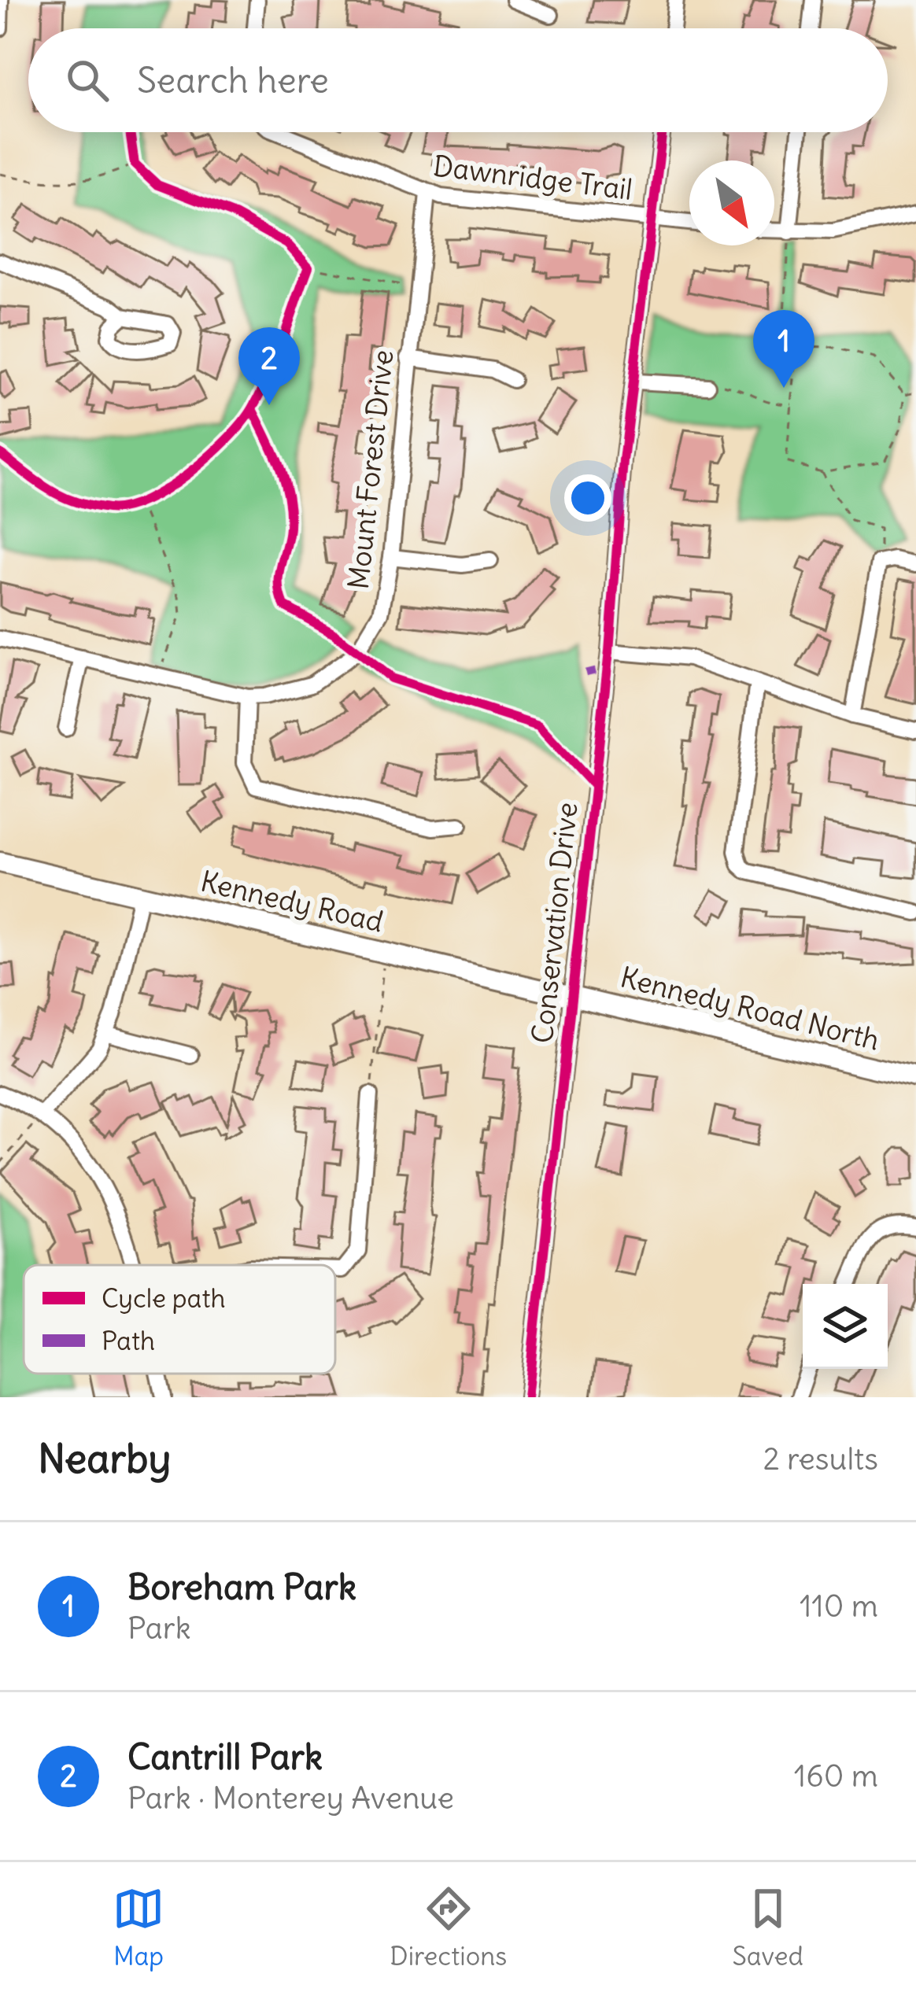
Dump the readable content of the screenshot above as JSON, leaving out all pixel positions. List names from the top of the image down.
{
  "streets": {
    "main road": ["Kennedy Road", "Kennedy Road North"],
    "street": ["Dawnridge Trail", "Mount Forest Drive", "Conservation Drive"]
  },
  "crossings": [
    ["Dawnridge Trail", "Mount Forest Drive"],
    ["Dawnridge Trail", "Conservation Drive"],
    ["Kennedy Road", "Conservation Drive"],
    ["Kennedy Road", "Kennedy Road North"],
    ["Conservation Drive", "Kennedy Road North"]
  ],
  "legend": ["Cycle path", "Path"],
  "north": "bottom right",
  "page": {
    "search": "Search here",
    "pins": ["1", "2"],
    "heading": ["Nearby", "2 results"],
    "list": [
      {
        "mark": "1",
        "name": "Boreham Park",
        "note": "Park",
        "value": "110 m"
      },
      {
        "mark": "2",
        "name": "Cantrill Park",
        "note": "Park · Monterey Avenue",
        "value": "160 m"
      }
    ],
    "nav": ["Map", "Directions", "Saved"]
  }
}
